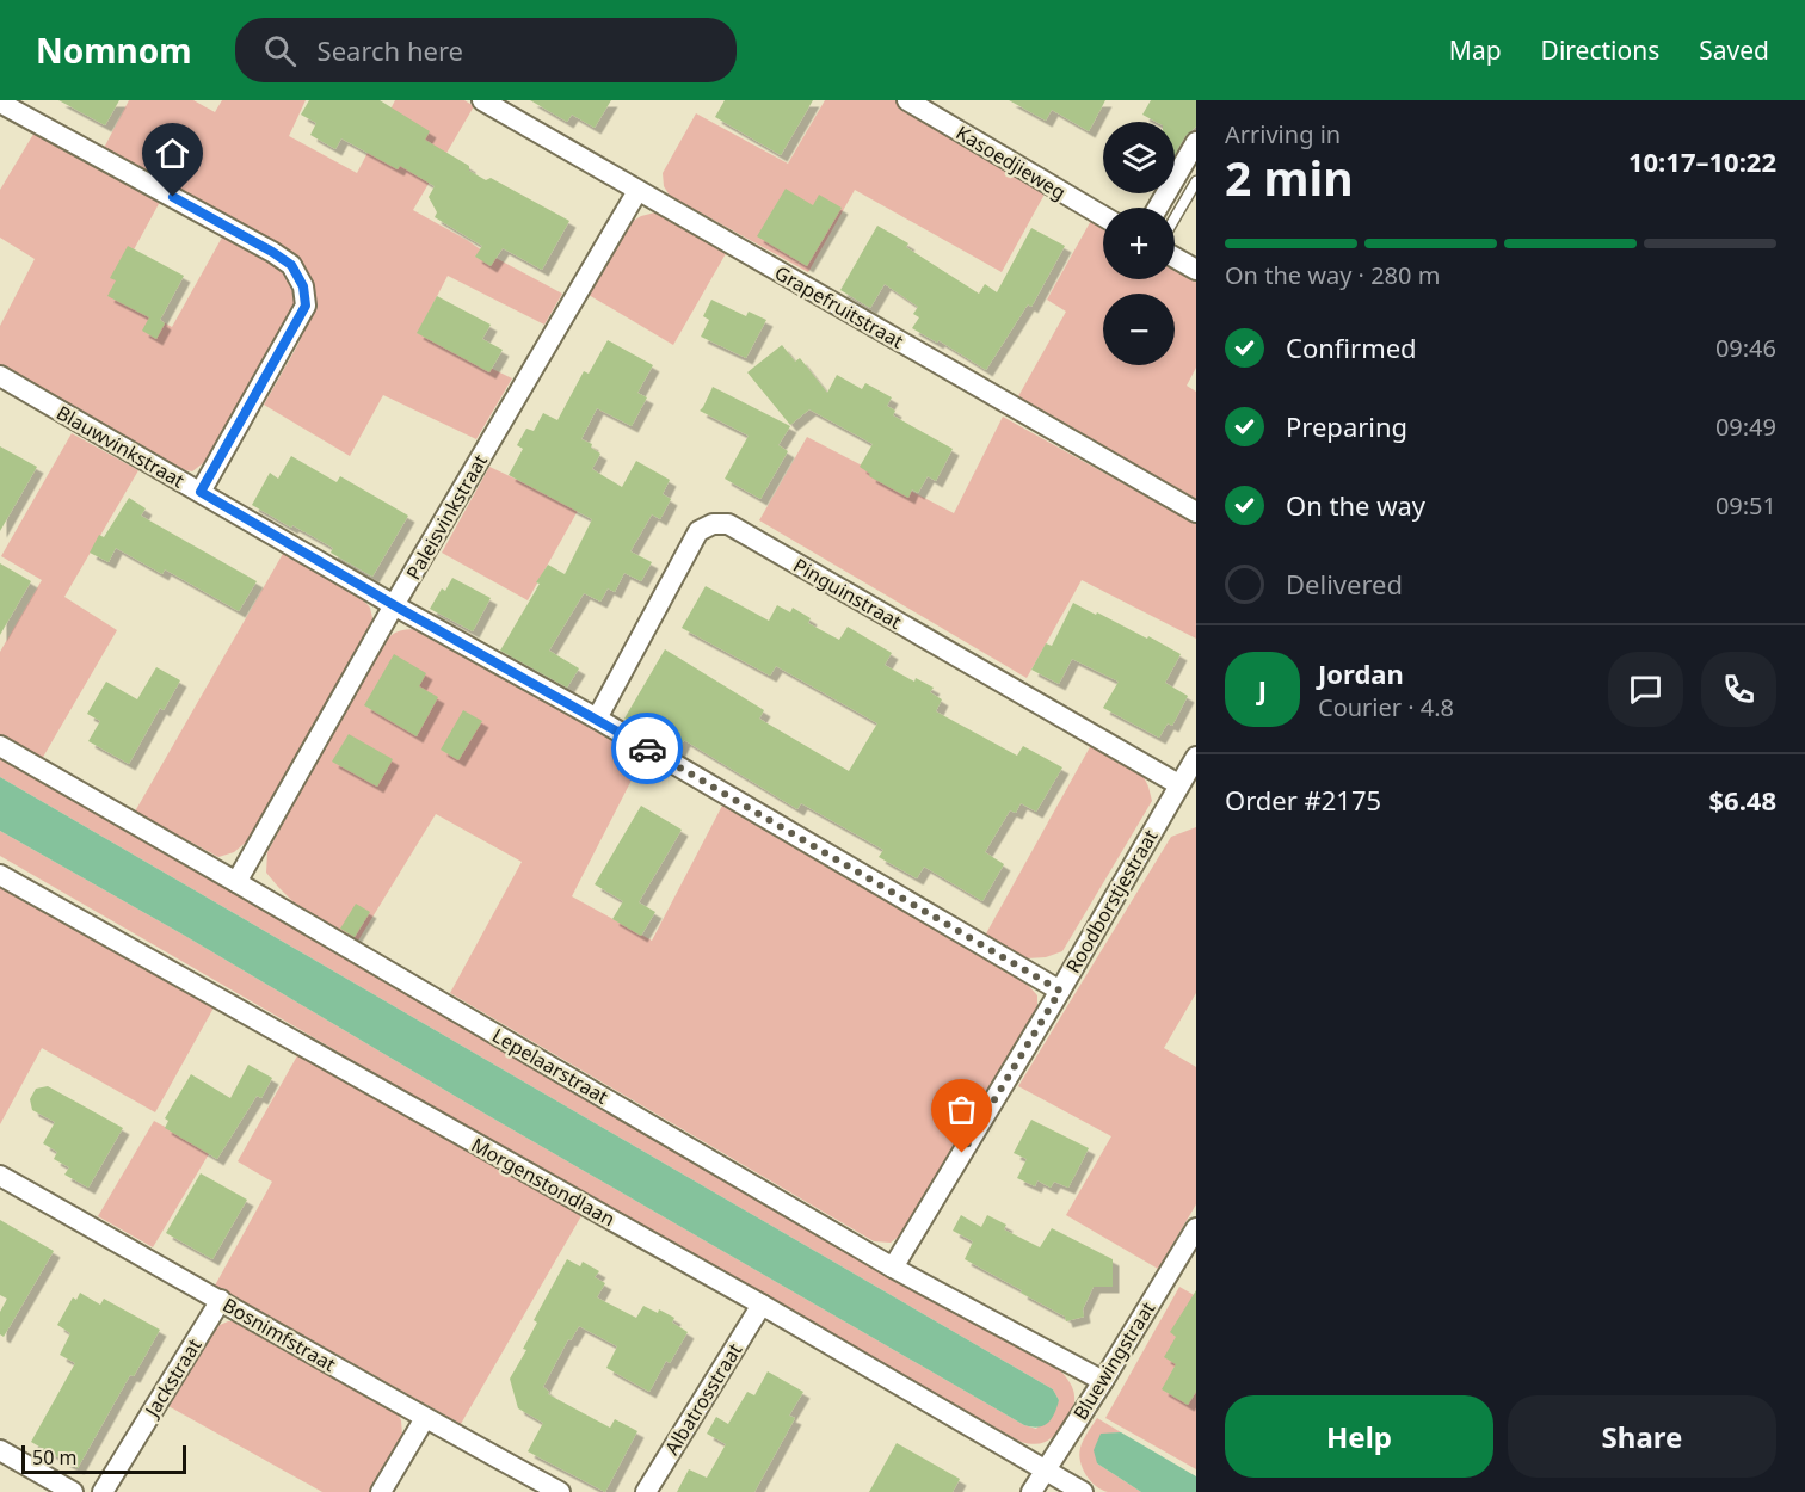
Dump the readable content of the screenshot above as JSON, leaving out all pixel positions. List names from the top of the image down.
{
  "streets": {
    "street": [
      "Kasoedjieweg",
      "Grapefruitstraat",
      "Blauwvinkstraat",
      "Paleisvinkstraat",
      "Pinguinstraat",
      "Roodborstjestraat",
      "Lepelaarstraat",
      "Morgenstondlaan",
      "Bosnimfstraat",
      "Bluewingstraat",
      "Jackstraat",
      "Albatrosstraat"
    ]
  },
  "crossings": [
    ["Grapefruitstraat", "Paleisvinkstraat"],
    ["Blauwvinkstraat", "Paleisvinkstraat"],
    ["Blauwvinkstraat", "Pinguinstraat"],
    ["Blauwvinkstraat", "Roodborstjestraat"],
    ["Paleisvinkstraat", "Lepelaarstraat"],
    ["Pinguinstraat", "Roodborstjestraat"],
    ["Roodborstjestraat", "Lepelaarstraat"],
    ["Lepelaarstraat", "Bluewingstraat"],
    ["Morgenstondlaan", "Bluewingstraat"],
    ["Morgenstondlaan", "Albatrosstraat"],
    ["Bosnimfstraat", "Jackstraat"]
  ],
  "scale_bar": "50 m",
  "page": {
    "header": "Nomnom",
    "search": "Search here",
    "nav": ["Map", "Directions", "Saved"],
    "heading": ["2 min", "Arriving in", "10:17–10:22"],
    "panel": [
      "Jordan",
      "Courier · 4.8",
      "Order #2175",
      "$6.48"
    ],
    "map_buttons": ["+", "−"],
    "bar": "On the way · 280 m",
    "list": [
      ["Confirmed", "09:46"],
      ["Preparing", "09:49"],
      ["On the way", "09:51"],
      "Delivered"
    ],
    "round": "J",
    "buttons": ["Help", "Share"],
    "scale": "50 m"
  }
}
